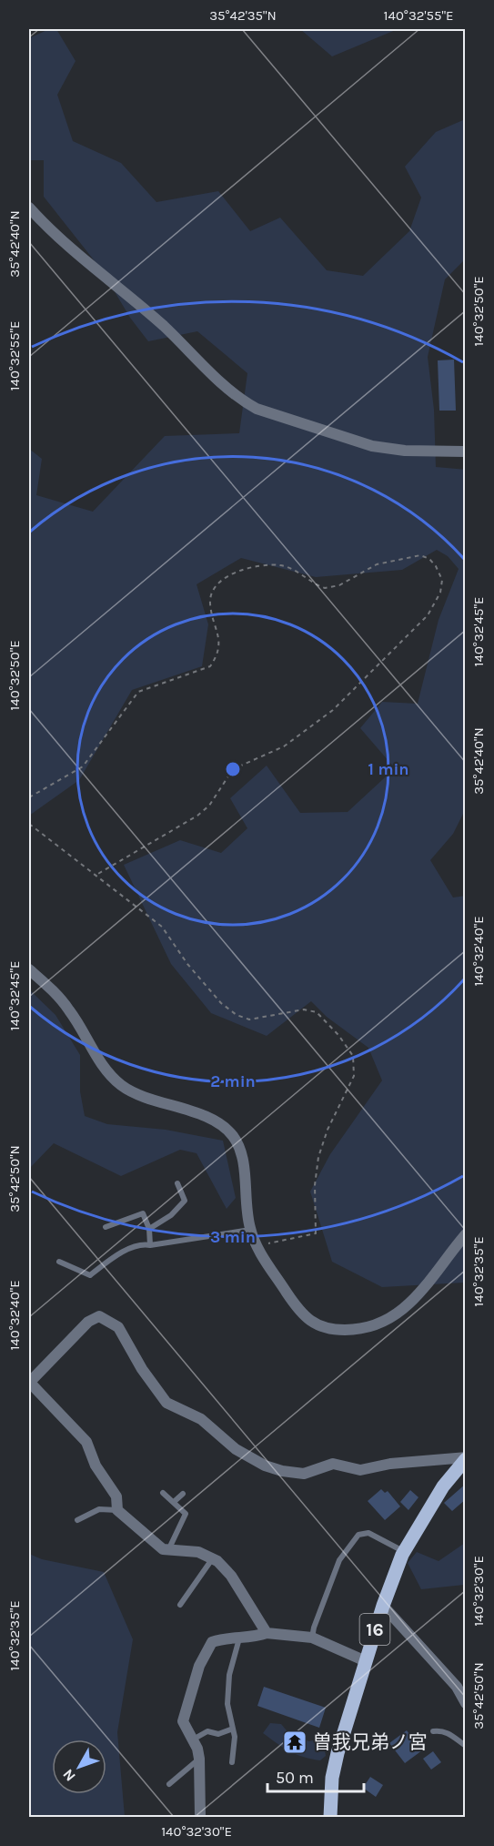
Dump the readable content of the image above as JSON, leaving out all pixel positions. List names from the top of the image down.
{
  "streets": {
    "main road": ["16"]
  },
  "places": {
    "temple": ["曽我兄弟ノ宮"]
  },
  "scale_bar": "50 m",
  "north": "bottom left",
  "coordinates": [
    "35°42'35\"N",
    "140°32'55\"E",
    "35°42'40\"N",
    "140°32'50\"E",
    "140°32'45\"E",
    "140°32'40\"E",
    "35°42'50\"N",
    "140°32'35\"E",
    "140°32'30\"E"
  ],
  "rings": ["1 min", "2 min", "3 min"]
}
